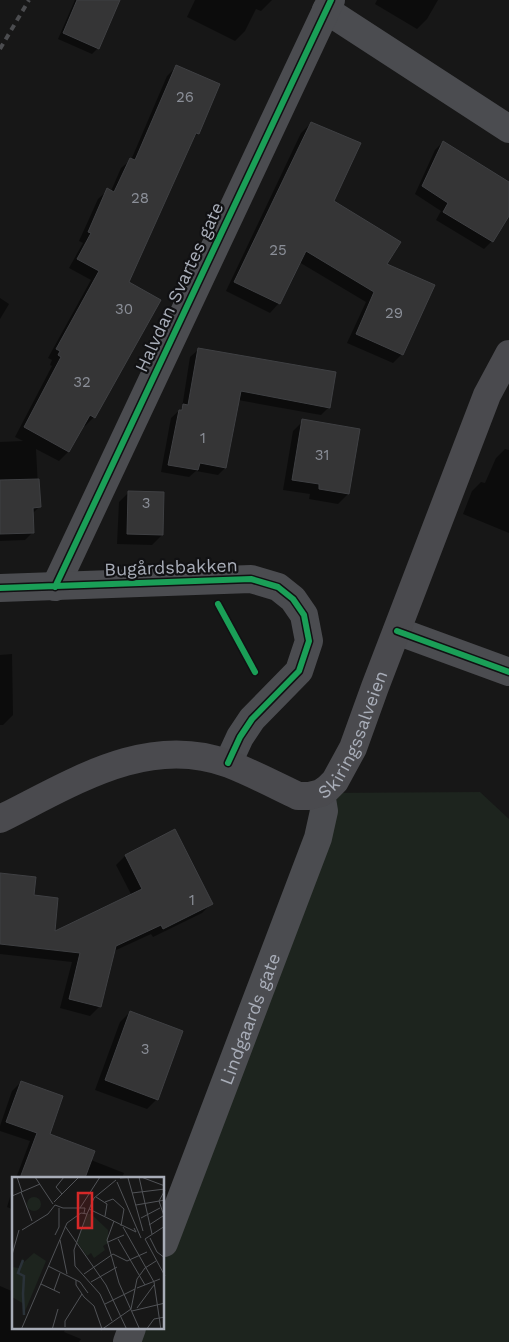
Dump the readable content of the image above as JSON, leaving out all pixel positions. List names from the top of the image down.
{
  "streets": {
    "main road": ["Skiringssalveien"],
    "street": ["Halvdan Svartes gate", "Bugårdsbakken", "Lindgaards gate"]
  },
  "crossings": [
    ["Halvdan Svartes gate", "Bugårdsbakken"],
    ["Bugårdsbakken", "Skiringssalveien"],
    ["Skiringssalveien", "Lindgaards gate"]
  ],
  "house_numbers": [
    "26",
    "28",
    "25",
    "30",
    "29",
    "32",
    "1",
    "31",
    "3",
    "1",
    "3"
  ]
}
